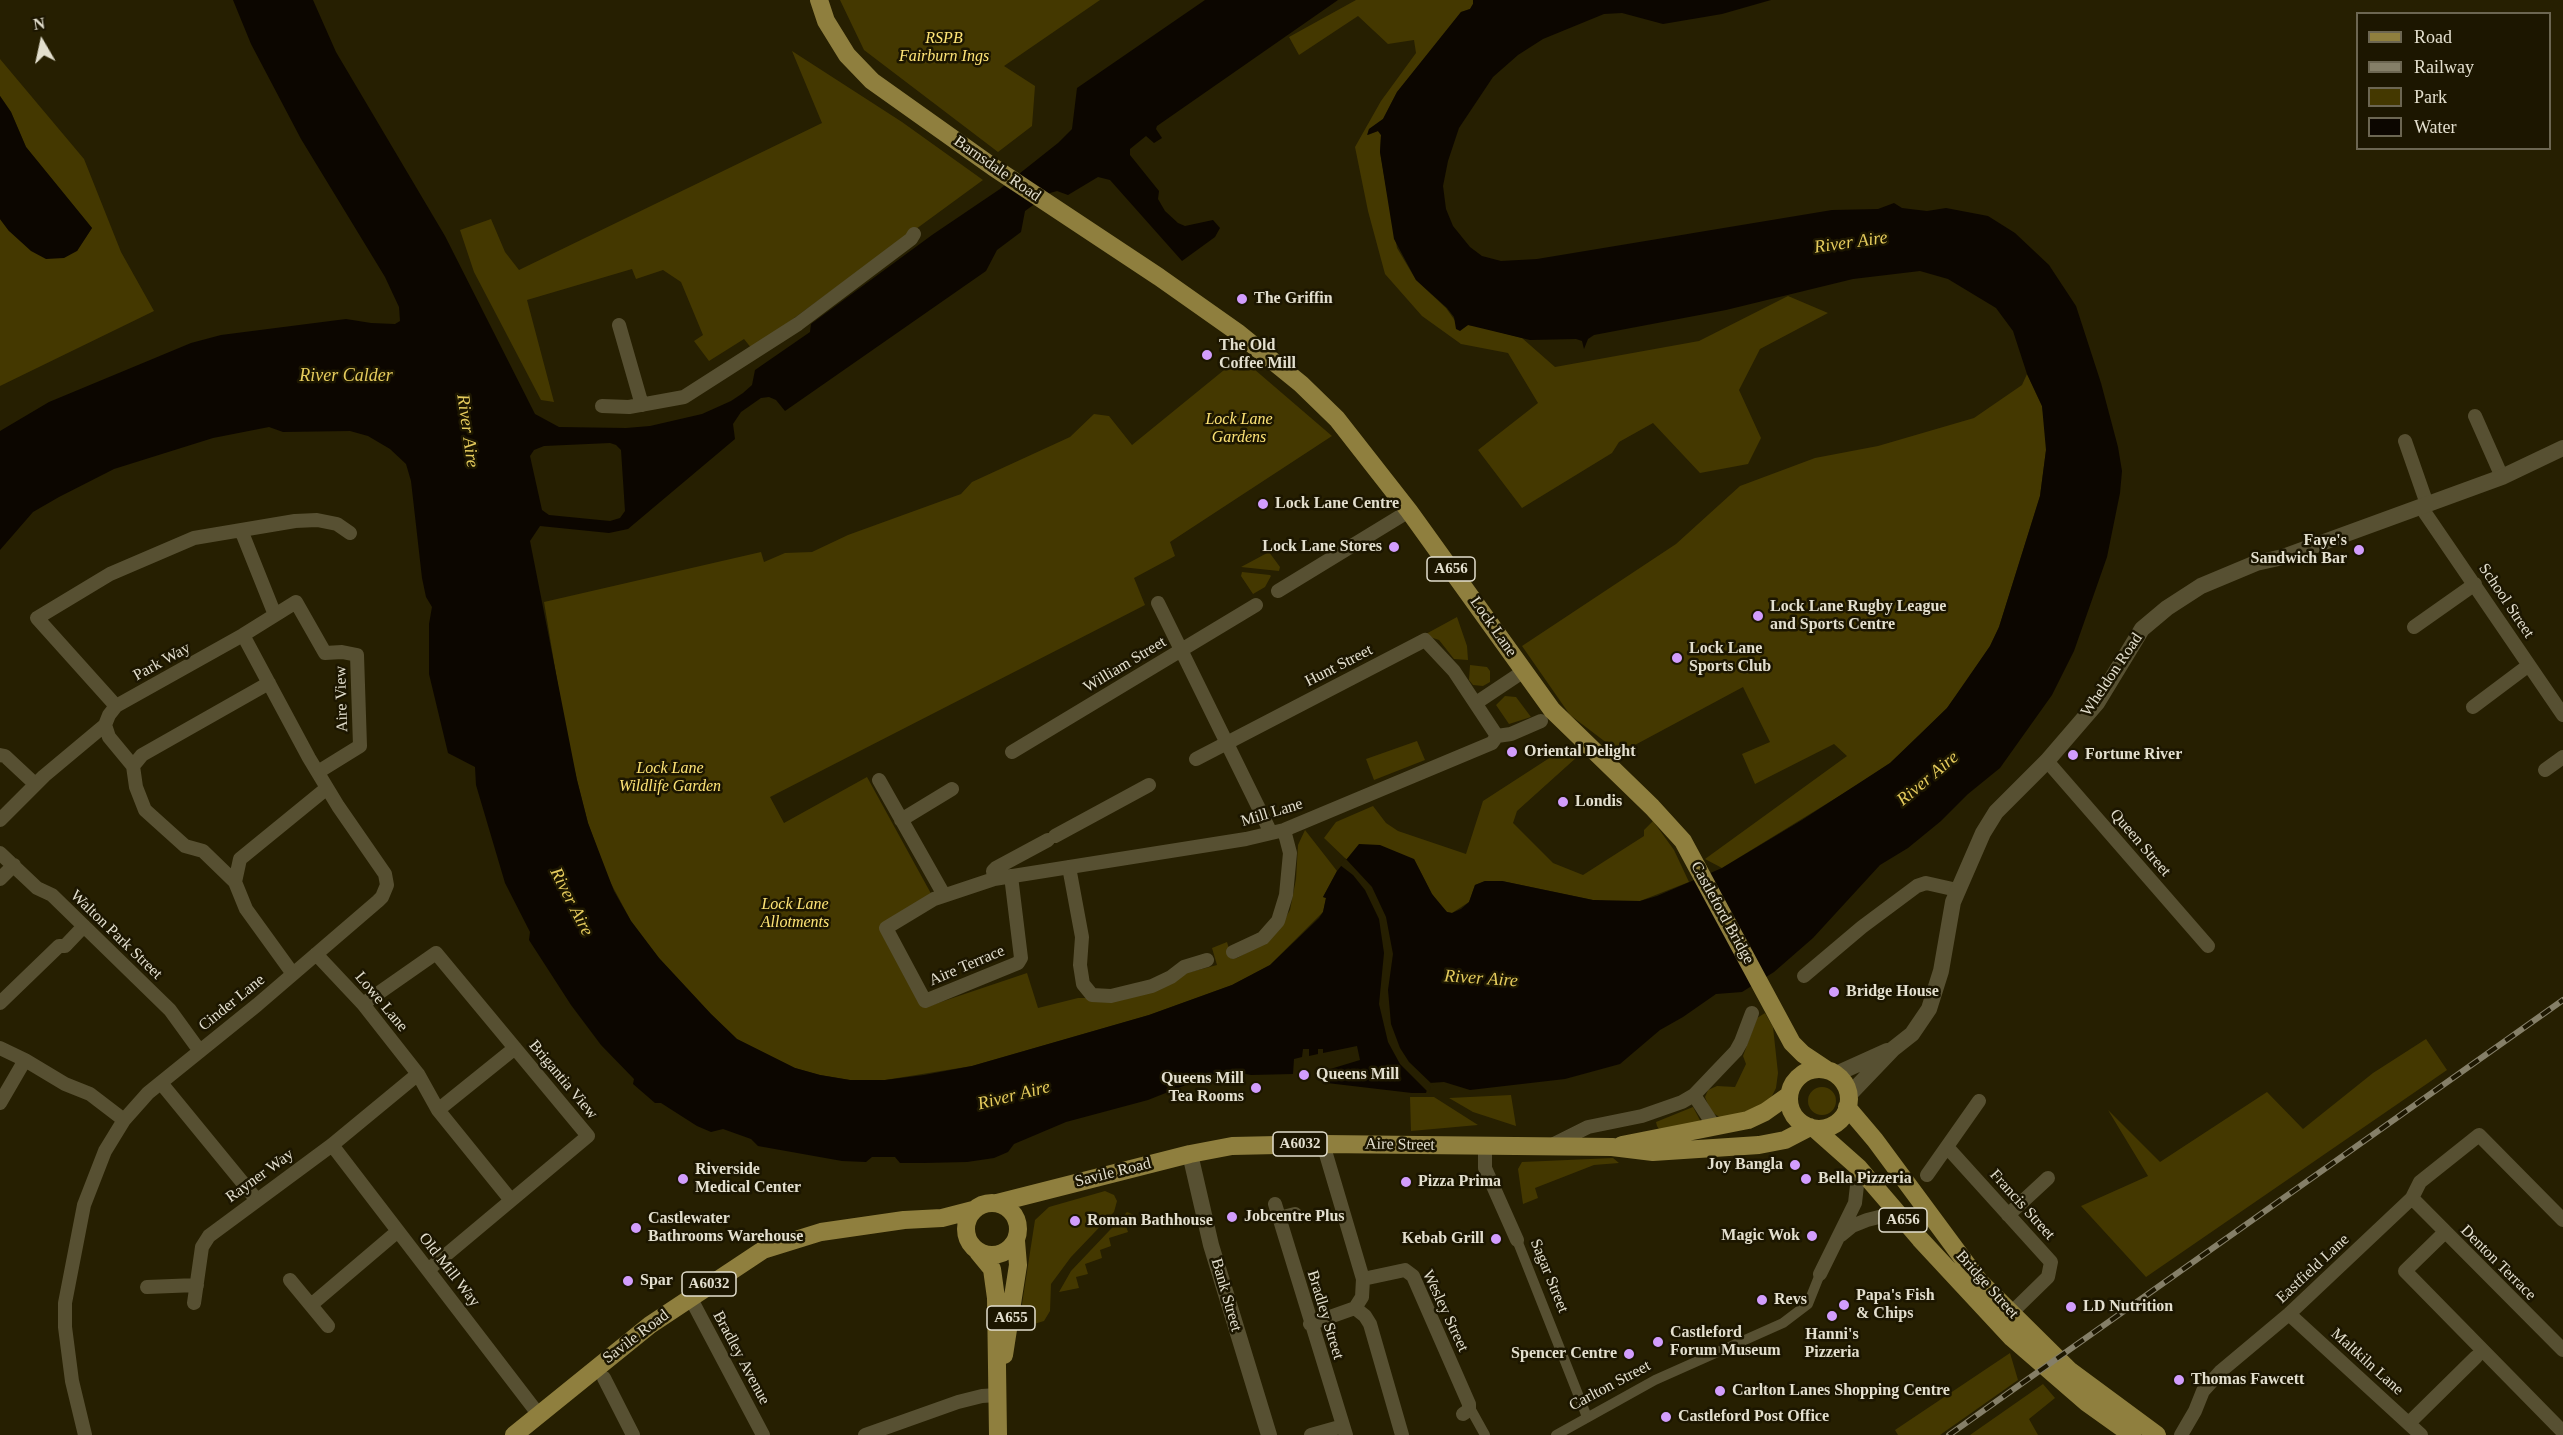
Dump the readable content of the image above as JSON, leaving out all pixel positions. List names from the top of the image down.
{
  "streets": {
    "main road": [
      "Barnsdale Road",
      "A656",
      "Lock Lane",
      "Castleford Bridge",
      "A6032",
      "Aire Street",
      "Savile Road",
      "Bridge Street",
      "A655"
    ],
    "street": [
      "School Street",
      "Park Way",
      "William Street",
      "Hunt Street",
      "Wheldon Road",
      "Aire View",
      "Mill Lane",
      "Queen Street",
      "Walton Park Street",
      "Aire Terrace",
      "Lowe Lane",
      "Cinder Lane",
      "Brigantia View",
      "Rayner Way",
      "Francis Street",
      "Denton Terrace",
      "Eastfield Lane",
      "Old Mill Way",
      "Sagar Street",
      "Bank Street",
      "Wesley Street",
      "Bradley Street",
      "Bradley Avenue",
      "Maltkiln Lane",
      "Carlton Street"
    ]
  },
  "crossings": [
    ["Barnsdale Road", "Lock Lane"],
    ["A656", "Wheldon Road"],
    ["A656", "Castleford Bridge"],
    ["A656", "Aire Street"],
    ["A656", "Bridge Street"],
    ["School Street", "Wheldon Road"],
    ["Lock Lane", "Castleford Bridge"],
    ["Park Way", "Aire View"],
    ["Park Way", "Cinder Lane"],
    ["Hunt Street", "Mill Lane"],
    ["Wheldon Road", "Queen Street"],
    ["Wheldon Road", "Aire Street"],
    ["Wheldon Road", "Bridge Street"],
    ["Aire View", "Cinder Lane"],
    ["Mill Lane", "Aire Terrace"],
    ["Walton Park Street", "Cinder Lane"],
    ["Lowe Lane", "Cinder Lane"],
    ["Lowe Lane", "Brigantia View"],
    ["Brigantia View", "Old Mill Way"],
    ["A6032", "Savile Road"],
    ["A6032", "A655"],
    ["Aire Street", "Savile Road"],
    ["Aire Street", "Sagar Street"],
    ["Aire Street", "Bridge Street"],
    ["Aire Street", "Bank Street"],
    ["Savile Road", "Old Mill Way"],
    ["Savile Road", "Bank Street"],
    ["Savile Road", "A655"],
    ["Savile Road", "Bradley Avenue"],
    ["Rayner Way", "Old Mill Way"],
    ["Francis Street", "Bridge Street"],
    ["Denton Terrace", "Eastfield Lane"],
    ["Eastfield Lane", "Maltkiln Lane"],
    ["Sagar Street", "Carlton Street"],
    ["Bridge Street", "Carlton Street"]
  ],
  "water": ["River Aire", "River Calder"],
  "parks": [
    "RSPB Fairburn Ings",
    "Lock Lane Gardens",
    "Lock Lane Wildlife Garden",
    "Lock Lane Allotments"
  ],
  "places": [
    "The Griffin",
    "The Old Coffee Mill",
    "Lock Lane Centre",
    "Lock Lane Stores",
    "Faye's Sandwich Bar",
    "Lock Lane Rugby League and Sports Centre",
    "Lock Lane Sports Club",
    "Oriental Delight",
    "Fortune River",
    "Londis",
    "Bridge House",
    "Queens Mill",
    "Queens Mill Tea Rooms",
    "Joy Bangla",
    "Riverside Medical Center",
    "Bella Pizzeria",
    "Pizza Prima",
    "Jobcentre Plus",
    "Roman Bathhouse",
    "Castlewater Bathrooms Warehouse",
    "Magic Wok",
    "Kebab Grill",
    "Spar",
    "Revs",
    "Papa's Fish & Chips",
    "LD Nutrition",
    "Hanni's Pizzeria",
    "Castleford Forum Museum",
    "Spencer Centre",
    "Thomas Fawcett",
    "Carlton Lanes Shopping Centre",
    "Castleford Post Office"
  ],
  "legend": [
    "Road",
    "Railway",
    "Park",
    "Water"
  ],
  "north": "top"
}
